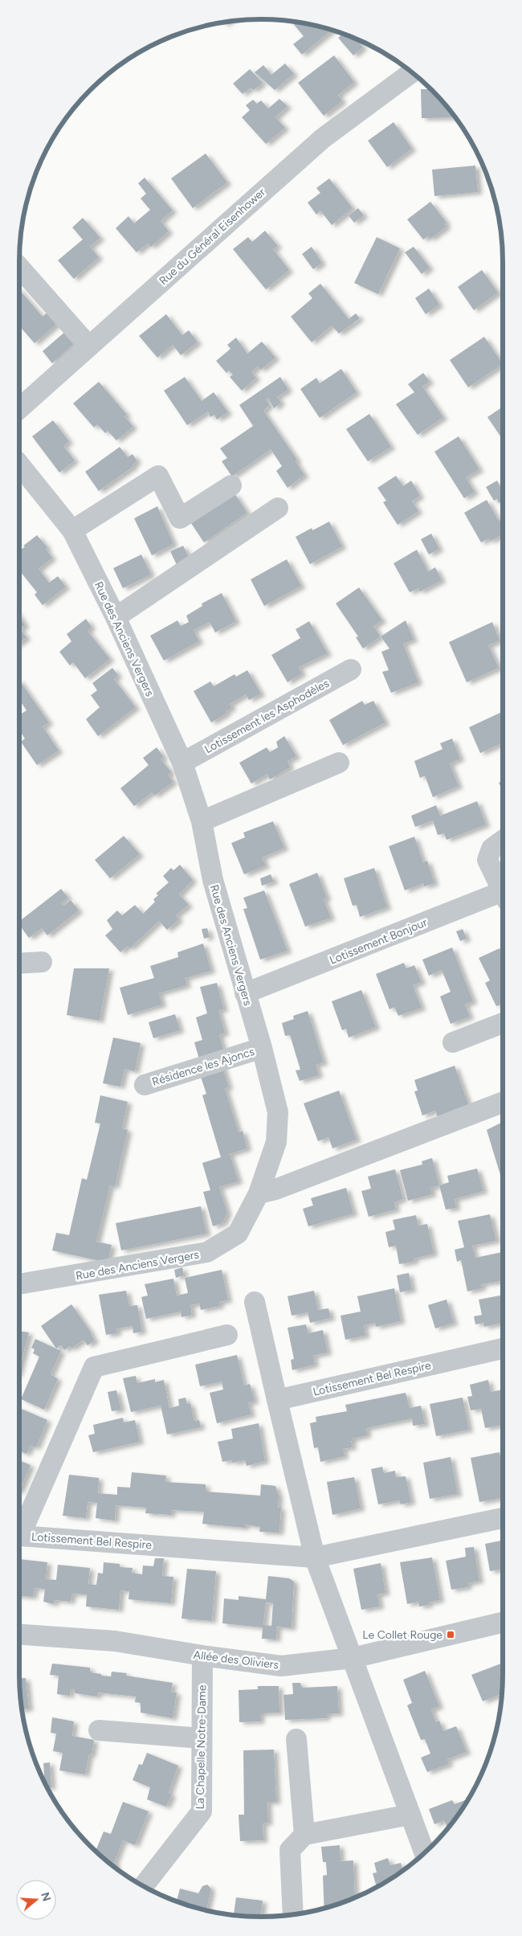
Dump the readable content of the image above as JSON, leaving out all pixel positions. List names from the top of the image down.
{
  "streets": {
    "street": [
      "Rue du Général Eisenhower",
      "Rue des Anciens Vergers",
      "Lotissement les Asphodèles",
      "Lotissement Bonjour",
      "Résidence les Ajoncs",
      "Lotissement Bel Respire",
      "Allée des Oliviers",
      "La Chapelle Notre-Dame"
    ]
  },
  "crossings": [
    ["Rue des Anciens Vergers", "Lotissement les Asphodèles"],
    ["Rue des Anciens Vergers", "Lotissement Bonjour"],
    ["Rue des Anciens Vergers", "Résidence les Ajoncs"],
    ["Allée des Oliviers", "La Chapelle Notre-Dame"]
  ],
  "places": {
    "transit": ["Le Collet Rouge"]
  },
  "north": "right"
}
